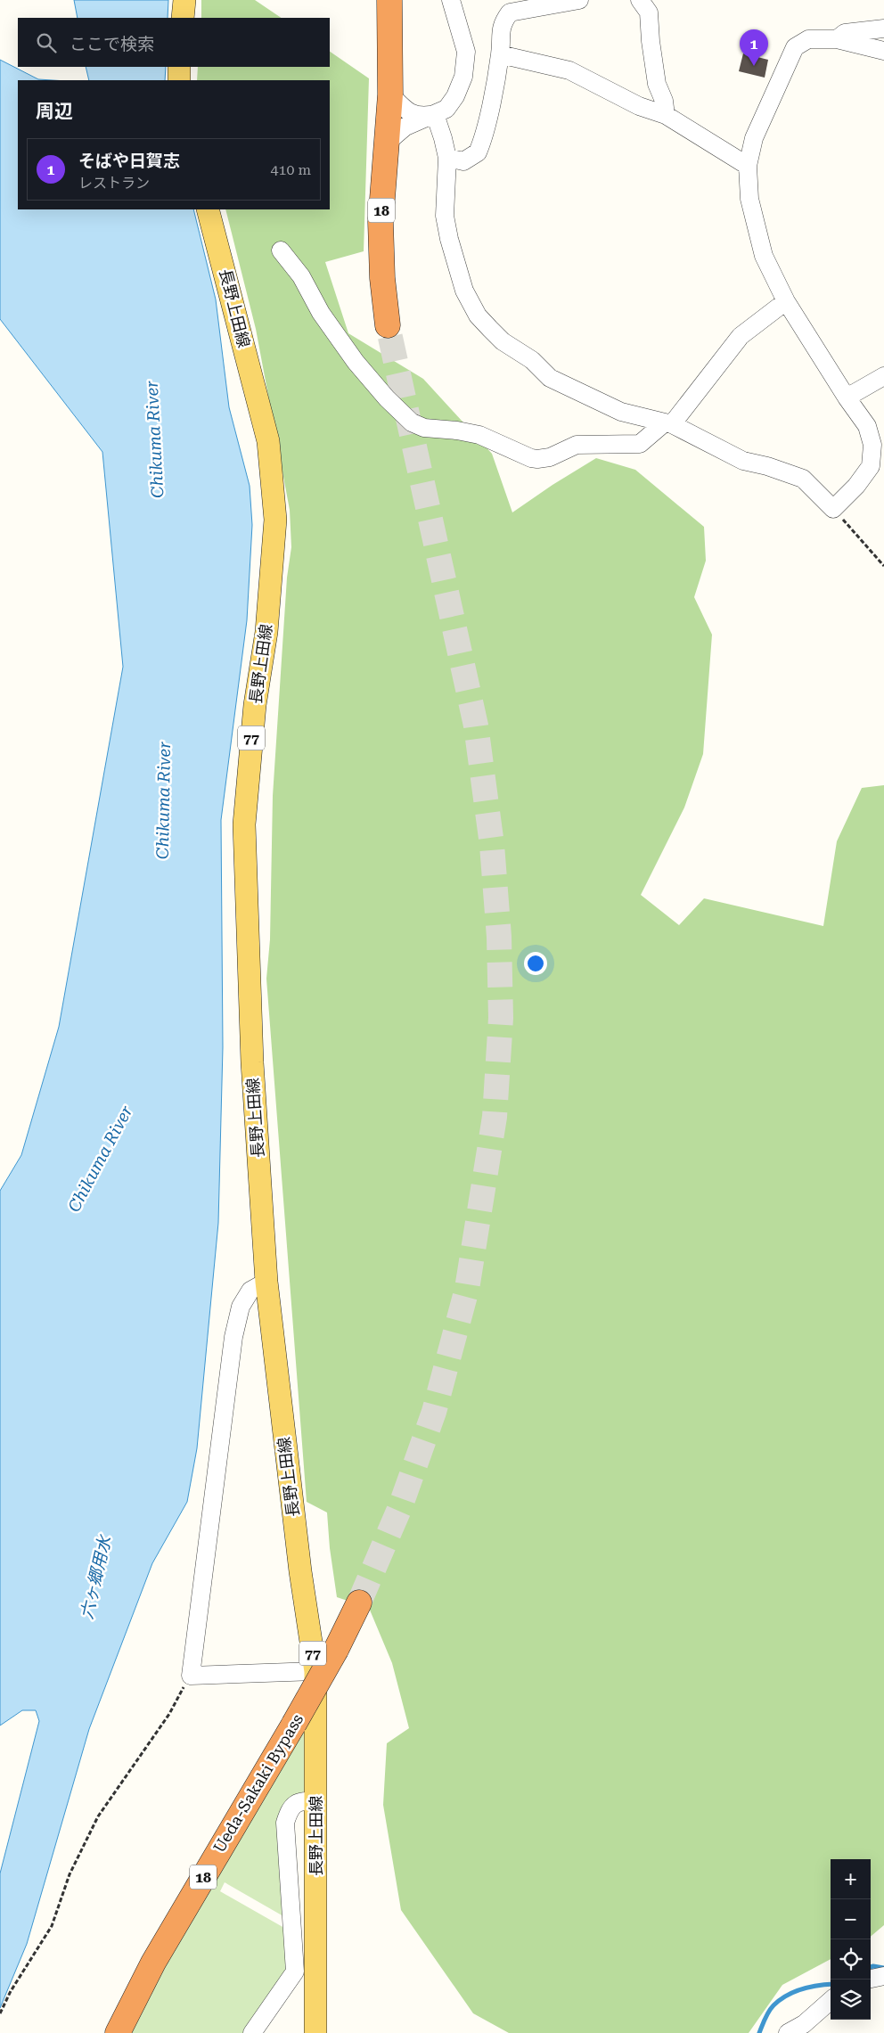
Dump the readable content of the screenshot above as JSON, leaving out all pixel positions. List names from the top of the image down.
{
  "streets": {
    "highway": ["18", "Ueda-Sakaki Bypass"],
    "main road": ["長野上田線", "77"]
  },
  "water": ["Chikuma River", "六ヶ郷用水"],
  "page": {
    "search": "ここで検索",
    "pins": "1",
    "heading": "周辺",
    "list": [
      {
        "mark": "1",
        "name": "そばや日賀志",
        "note": "レストラン",
        "value": "410 m"
      }
    ],
    "map_buttons": ["+", "−"]
  }
}
